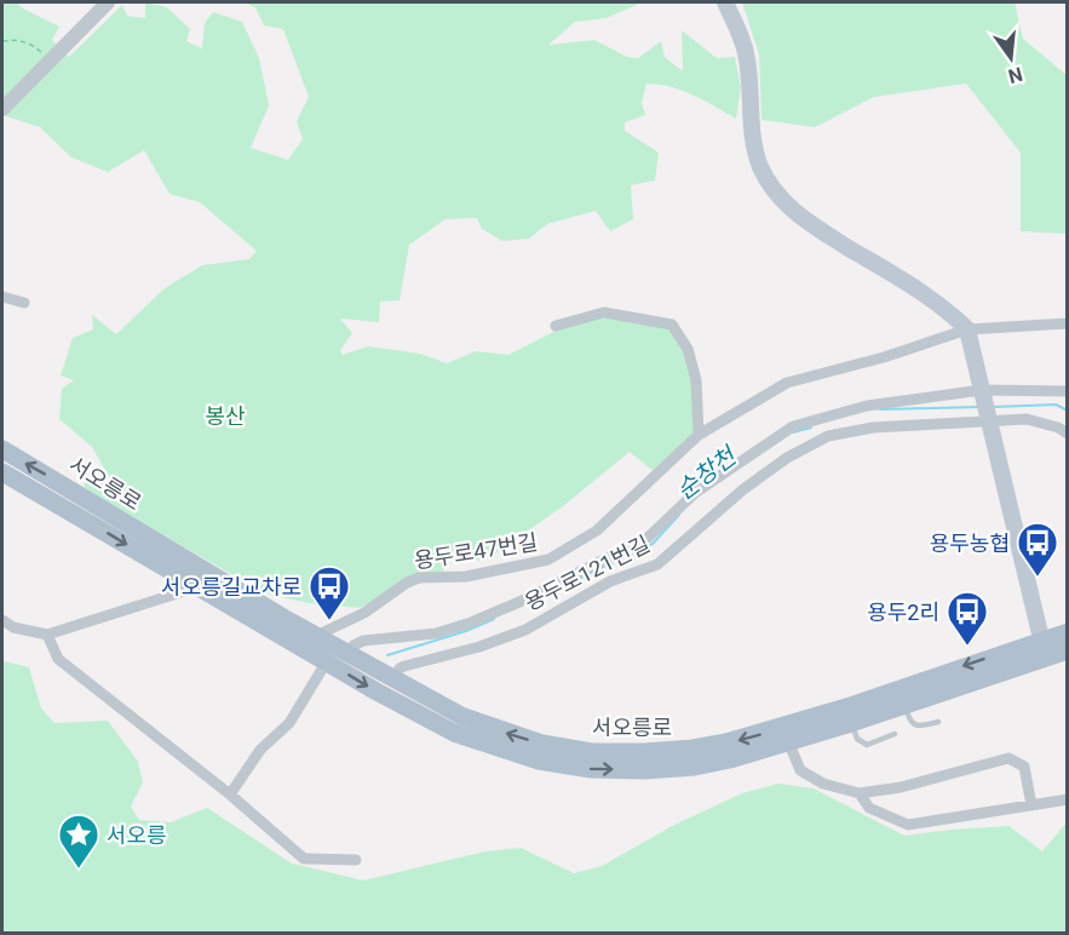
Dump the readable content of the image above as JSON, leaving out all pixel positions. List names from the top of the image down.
{
  "streets": {
    "main road": ["서오릉로"],
    "street": ["용두로47번길", "용두로121번길"]
  },
  "crossings": [
    ["서오릉로", "용두로47번길"],
    ["서오릉로", "용두로121번길"]
  ],
  "water": ["순창천"],
  "parks": ["봉산"],
  "places": {
    "bus stop": ["용두농협", "서오릉길교차로", "용두2리"],
    "place": ["서오릉"]
  },
  "north": "bottom"
}
